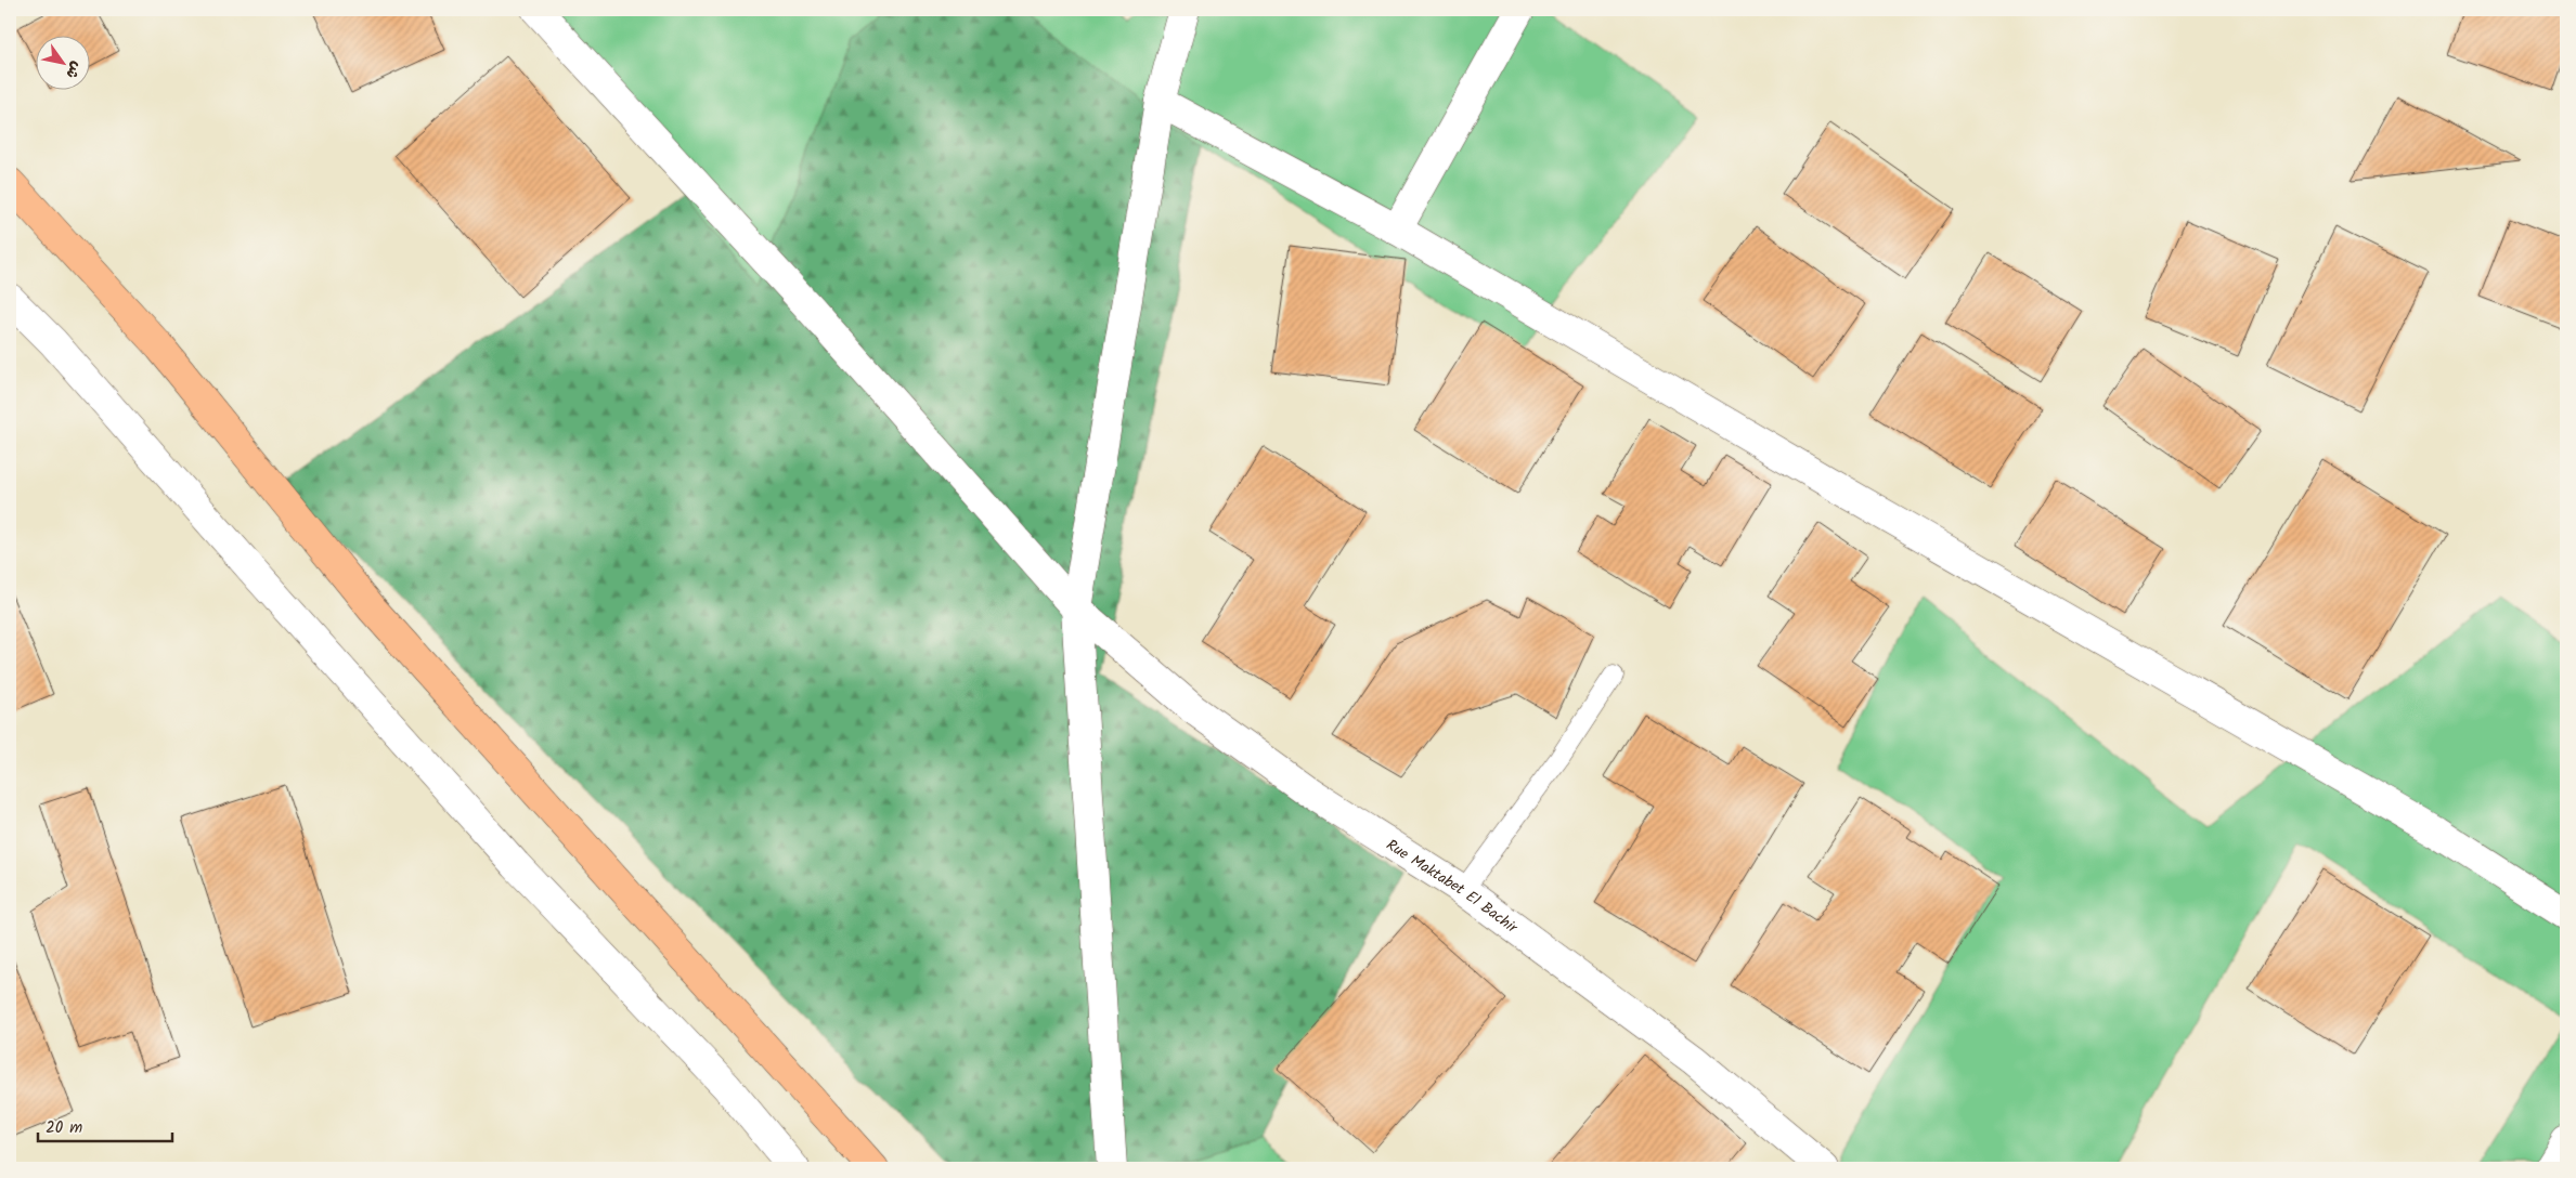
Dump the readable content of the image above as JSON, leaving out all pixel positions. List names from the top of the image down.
{
  "streets": {
    "street": ["Rue Maktabet El Bachir"]
  },
  "scale_bar": "20 m",
  "north": "bottom right"
}
